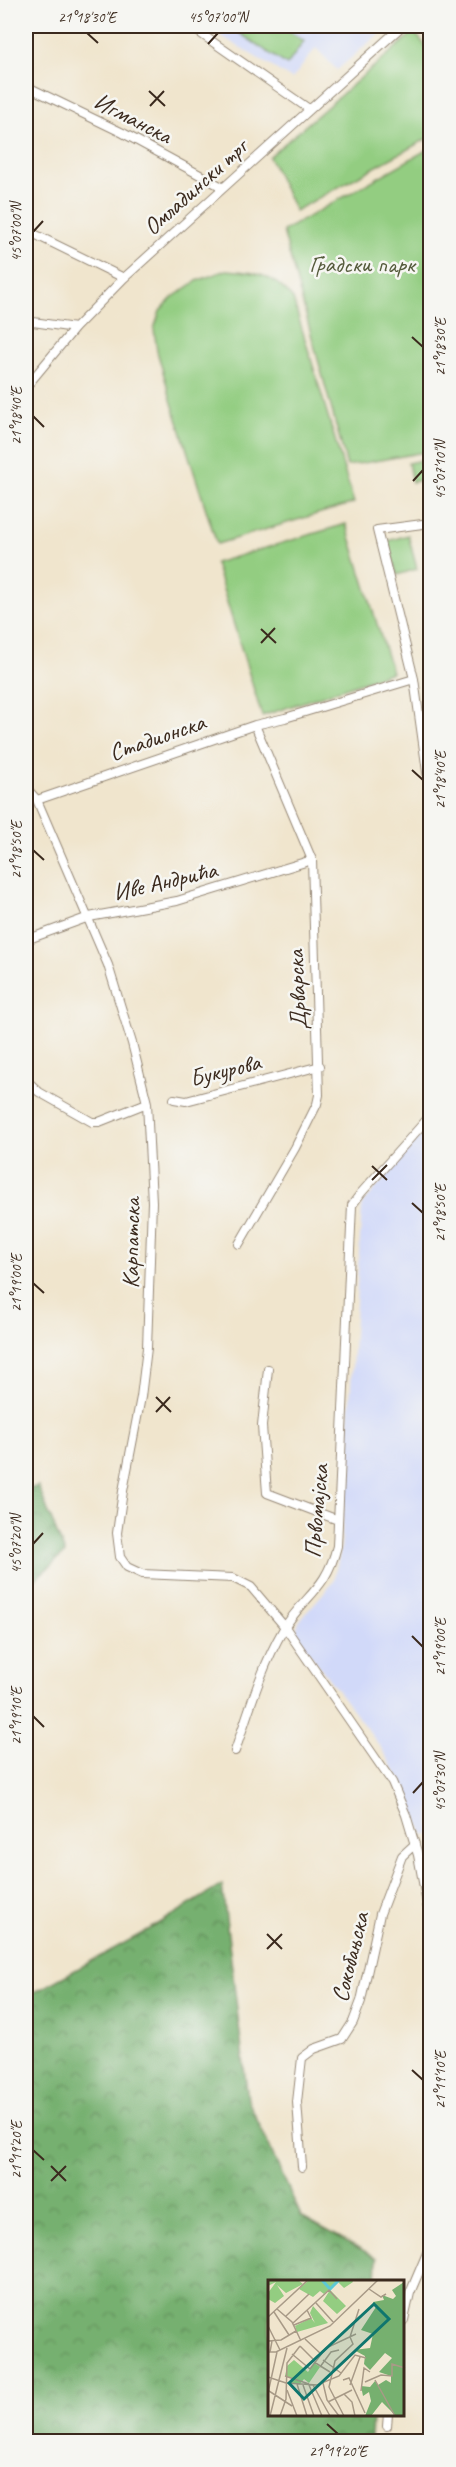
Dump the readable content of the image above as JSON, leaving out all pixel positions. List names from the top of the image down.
{
  "streets": {
    "street": [
      "Игманска",
      "Омладински трг",
      "Стадионска",
      "Иве Андрића",
      "Дрварска",
      "Букурова",
      "Карпатска",
      "Првомајска",
      "Сокобањска"
    ]
  },
  "crossings": [
    ["Игманска", "Омладински трг"],
    ["Стадионска", "Дрварска"],
    ["Иве Андрића", "Дрварска"],
    ["Иве Андрића", "Карпатска"],
    ["Дрварска", "Букурова"],
    ["Карпатска", "Првомајска"]
  ],
  "parks": ["Градски парк"],
  "coordinates": [
    "21°18'30\"E",
    "45°07'00\"N",
    "21°18'40\"E",
    "45°07'10\"N",
    "21°18'50\"E",
    "21°19'00\"E",
    "45°07'20\"N",
    "21°19'10\"E",
    "45°07'30\"N",
    "21°19'20\"E"
  ]
}
